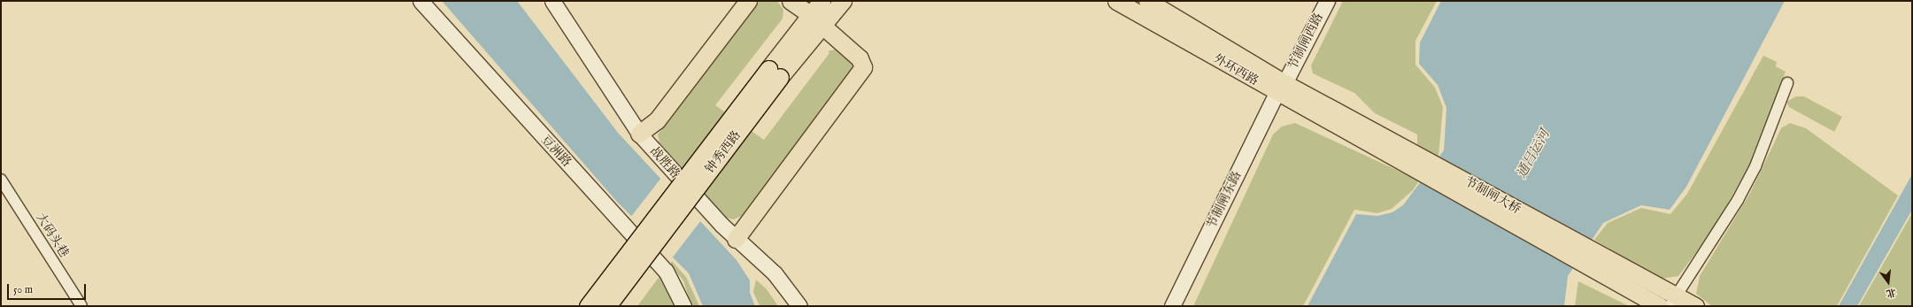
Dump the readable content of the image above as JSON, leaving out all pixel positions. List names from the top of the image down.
{
  "streets": {
    "main road": ["外环西路", "钟秀西路", "节制闸大桥"],
    "street": [
      "节制闸西路",
      "豆洲路",
      "战胜路",
      "节制闸东路",
      "大码头巷"
    ]
  },
  "crossings": [
    ["节制闸西路", "外环西路"],
    ["节制闸西路", "节制闸东路"],
    ["外环西路", "节制闸大桥"],
    ["外环西路", "节制闸东路"]
  ],
  "water": ["通吕运河"],
  "scale_bar": "50 m",
  "north": "bottom"
}
